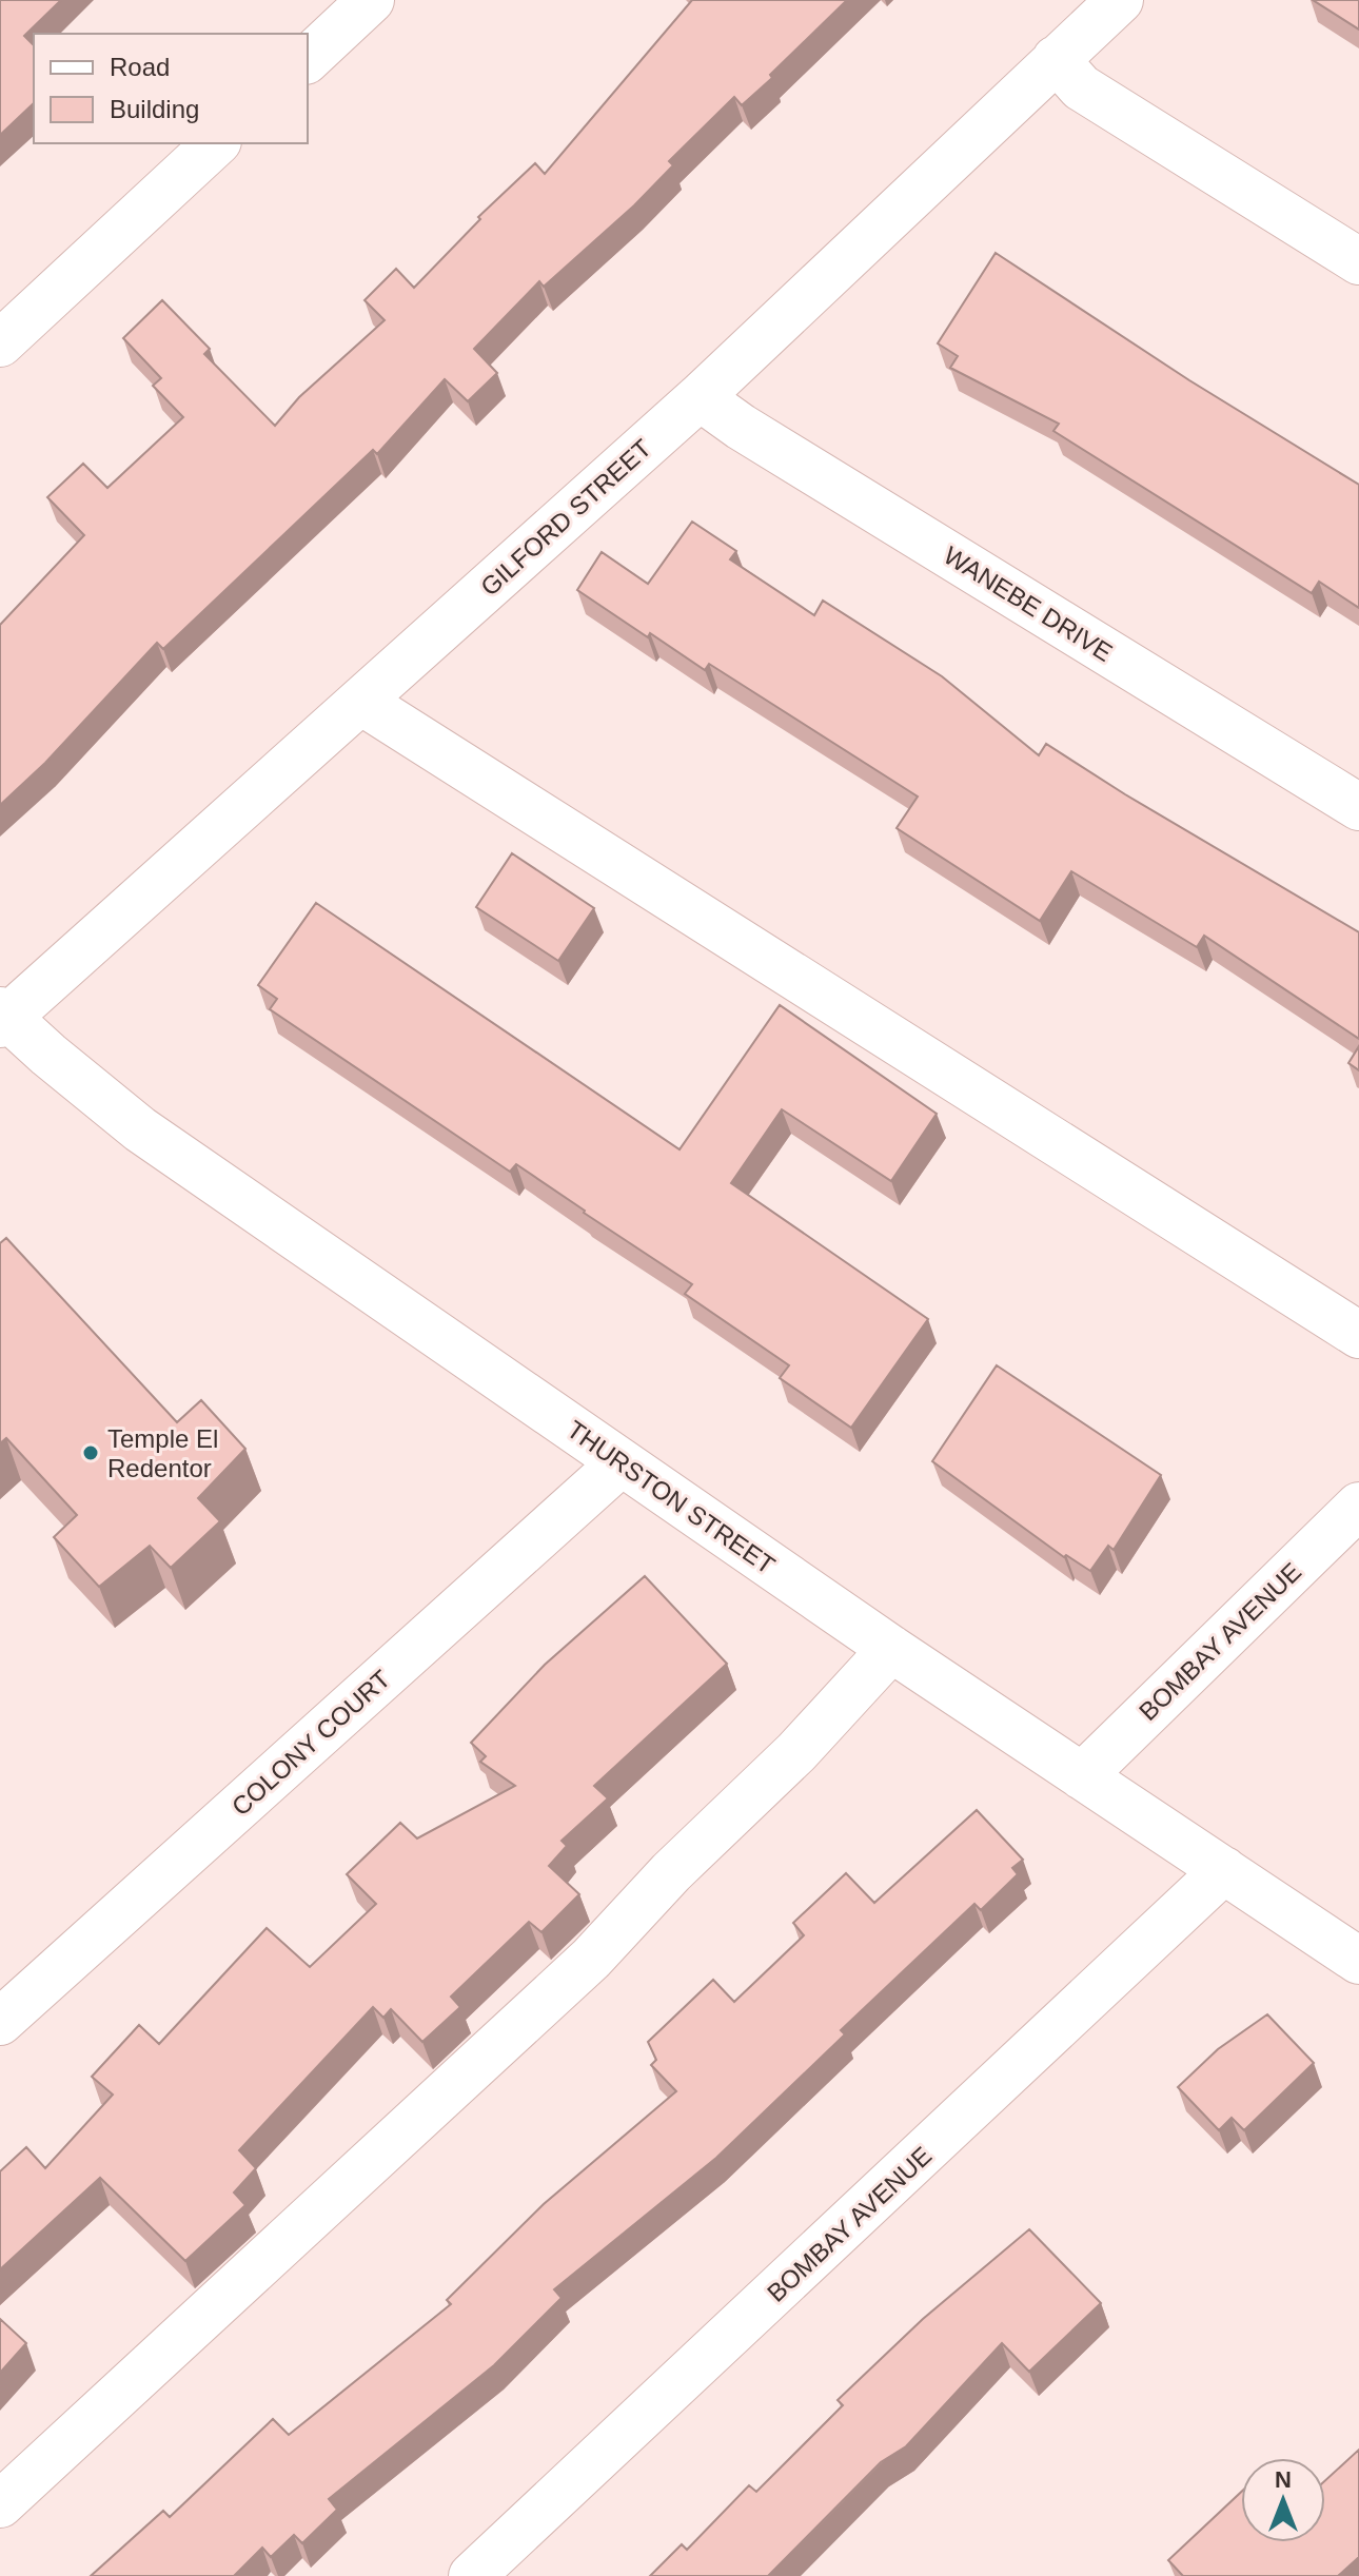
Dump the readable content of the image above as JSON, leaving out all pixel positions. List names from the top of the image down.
{
  "streets": {
    "street": [
      "GILFORD STREET",
      "WANEBE DRIVE",
      "THURSTON STREET",
      "BOMBAY AVENUE",
      "COLONY COURT"
    ]
  },
  "crossings": [
    ["GILFORD STREET", "WANEBE DRIVE"],
    ["GILFORD STREET", "THURSTON STREET"],
    ["THURSTON STREET", "BOMBAY AVENUE"],
    ["THURSTON STREET", "COLONY COURT"]
  ],
  "places": ["Temple El Redentor"],
  "legend": ["Road", "Building"],
  "north": "top"
}
